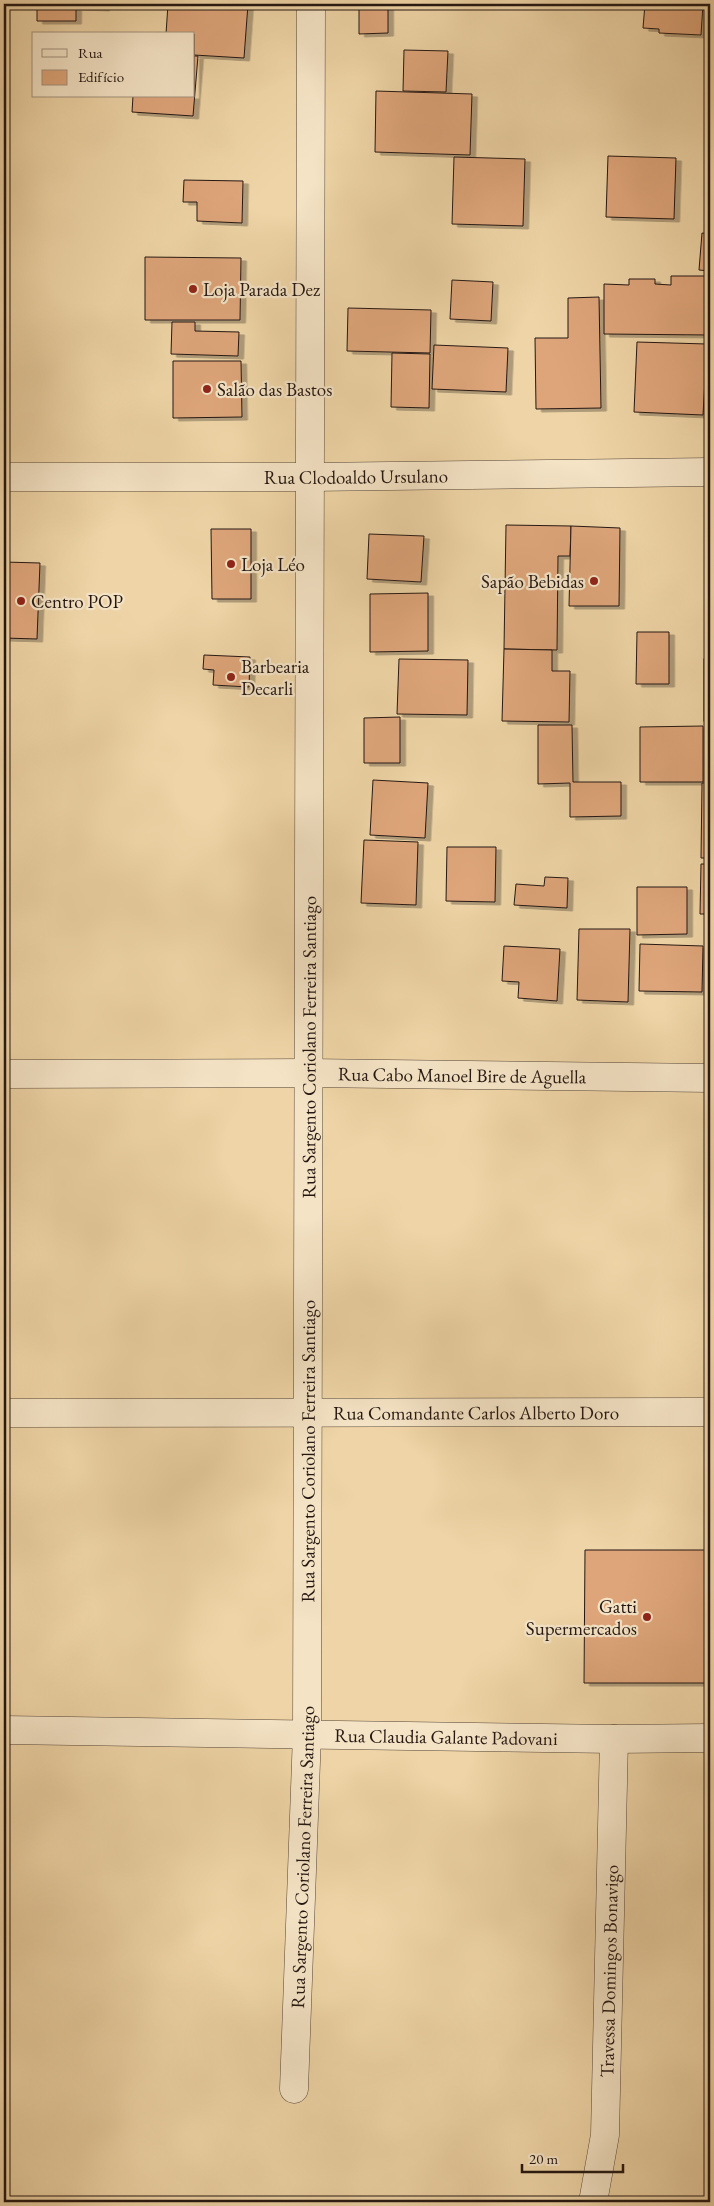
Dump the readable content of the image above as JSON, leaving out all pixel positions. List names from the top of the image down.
{
  "streets": {
    "street": [
      "Rua Clodoaldo Ursulano",
      "Rua Sargento Coriolano Ferreira Santiago",
      "Rua Cabo Manoel Bire de Aguella",
      "Rua Comandante Carlos Alberto Doro",
      "Rua Claudia Galante Padovani",
      "Travessa Domingos Bonavigo"
    ]
  },
  "crossings": [
    ["Rua Clodoaldo Ursulano", "Rua Sargento Coriolano Ferreira Santiago"],
    ["Rua Sargento Coriolano Ferreira Santiago", "Rua Cabo Manoel Bire de Aguella"],
    ["Rua Sargento Coriolano Ferreira Santiago", "Rua Comandante Carlos Alberto Doro"],
    ["Rua Sargento Coriolano Ferreira Santiago", "Rua Claudia Galante Padovani"],
    ["Rua Claudia Galante Padovani", "Travessa Domingos Bonavigo"]
  ],
  "places": [
    "Loja Parada Dez",
    "Salão das Bastos",
    "Loja Léo",
    "Sapão Bebidas",
    "Centro POP",
    "Barbearia Decarli",
    "Gatti Supermercados"
  ],
  "legend": ["Rua", "Edifício"],
  "scale_bar": "20 m"
}
